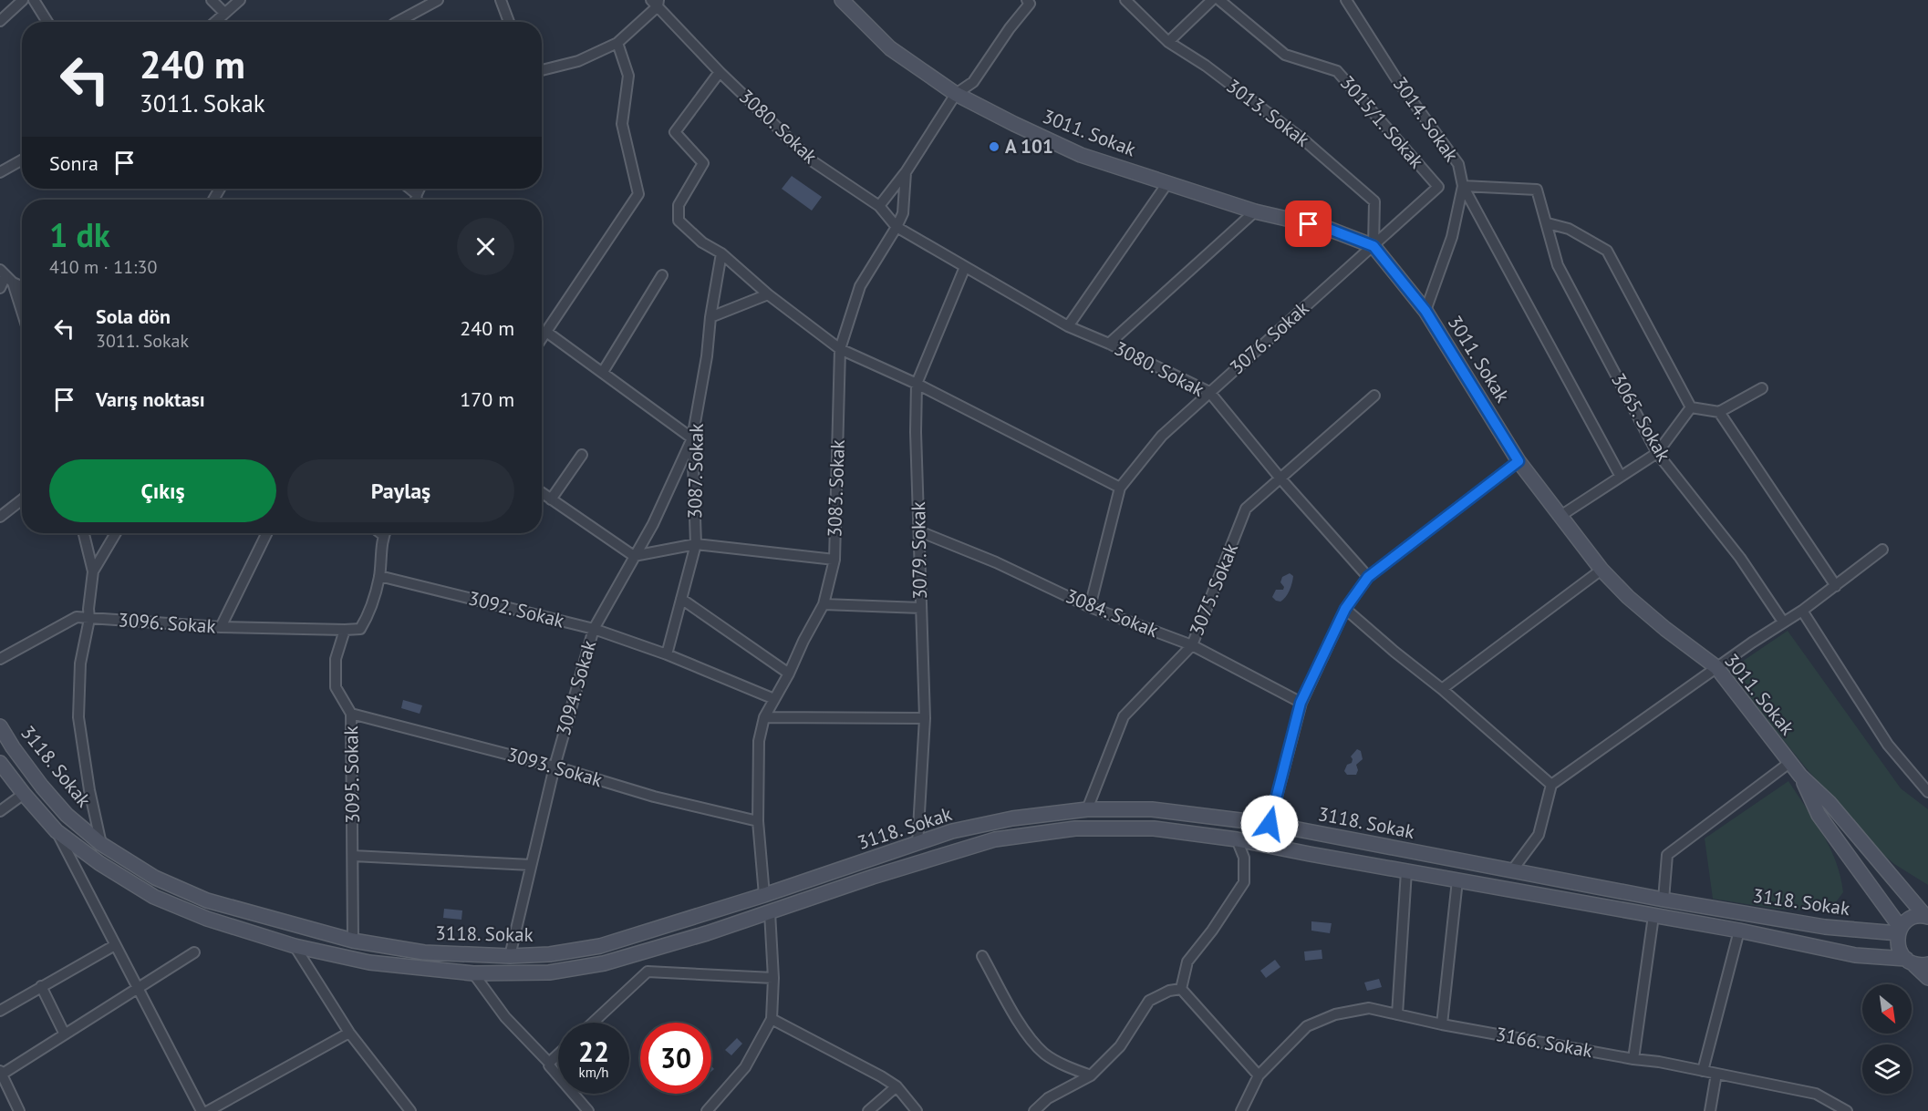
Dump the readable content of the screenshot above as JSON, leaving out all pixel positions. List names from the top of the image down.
{
  "streets": {
    "main road": ["3011. Sokak", "3118. Sokak"],
    "street": [
      "3013. Sokak",
      "3014. Sokak",
      "3015/1. Sokak",
      "3080. Sokak",
      "3076. Sokak",
      "3065. Sokak",
      "3087. Sokak",
      "3083. Sokak",
      "3079. Sokak",
      "3075. Sokak",
      "3092. Sokak",
      "3084. Sokak",
      "3096. Sokak",
      "3094. Sokak",
      "3093. Sokak",
      "3095. Sokak",
      "3166. Sokak"
    ]
  },
  "crossings": [
    ["3013. Sokak", "3015/1. Sokak"],
    ["3013. Sokak", "3011. Sokak"],
    ["3013. Sokak", "3076. Sokak"],
    ["3014. Sokak", "3011. Sokak"],
    ["3014. Sokak", "3065. Sokak"],
    ["3015/1. Sokak", "3011. Sokak"],
    ["3015/1. Sokak", "3076. Sokak"],
    ["3080. Sokak", "3076. Sokak"],
    ["3080. Sokak", "3083. Sokak"],
    ["3080. Sokak", "3079. Sokak"],
    ["3080. Sokak", "3075. Sokak"],
    ["3011. Sokak", "3076. Sokak"],
    ["3011. Sokak", "3083. Sokak"],
    ["3011. Sokak", "3118. Sokak"],
    ["3076. Sokak", "3084. Sokak"],
    ["3087. Sokak", "3092. Sokak"],
    ["3087. Sokak", "3094. Sokak"],
    ["3083. Sokak", "3092. Sokak"],
    ["3083. Sokak", "3118. Sokak"],
    ["3083. Sokak", "3093. Sokak"],
    ["3079. Sokak", "3084. Sokak"],
    ["3079. Sokak", "3118. Sokak"],
    ["3075. Sokak", "3084. Sokak"],
    ["3075. Sokak", "3118. Sokak"],
    ["3092. Sokak", "3094. Sokak"],
    ["3096. Sokak", "3095. Sokak"],
    ["3094. Sokak", "3118. Sokak"],
    ["3094. Sokak", "3093. Sokak"],
    ["3118. Sokak", "3095. Sokak"],
    ["3093. Sokak", "3095. Sokak"]
  ],
  "places": ["A 101"],
  "north": "bottom right",
  "page": {
    "turn": ["240 m", "3011. Sokak"],
    "then": "Sonra",
    "heading": ["1 dk", "410 m · 11:30"],
    "list": [
      {
        "name": "Sola dön",
        "note": "3011. Sokak",
        "value": "240 m"
      },
      {
        "name": "Varış noktası",
        "value": "170 m"
      }
    ],
    "buttons": ["Çıkış", "Paylaş"],
    "speed": "22 km/h",
    "limit": "30"
  }
}
